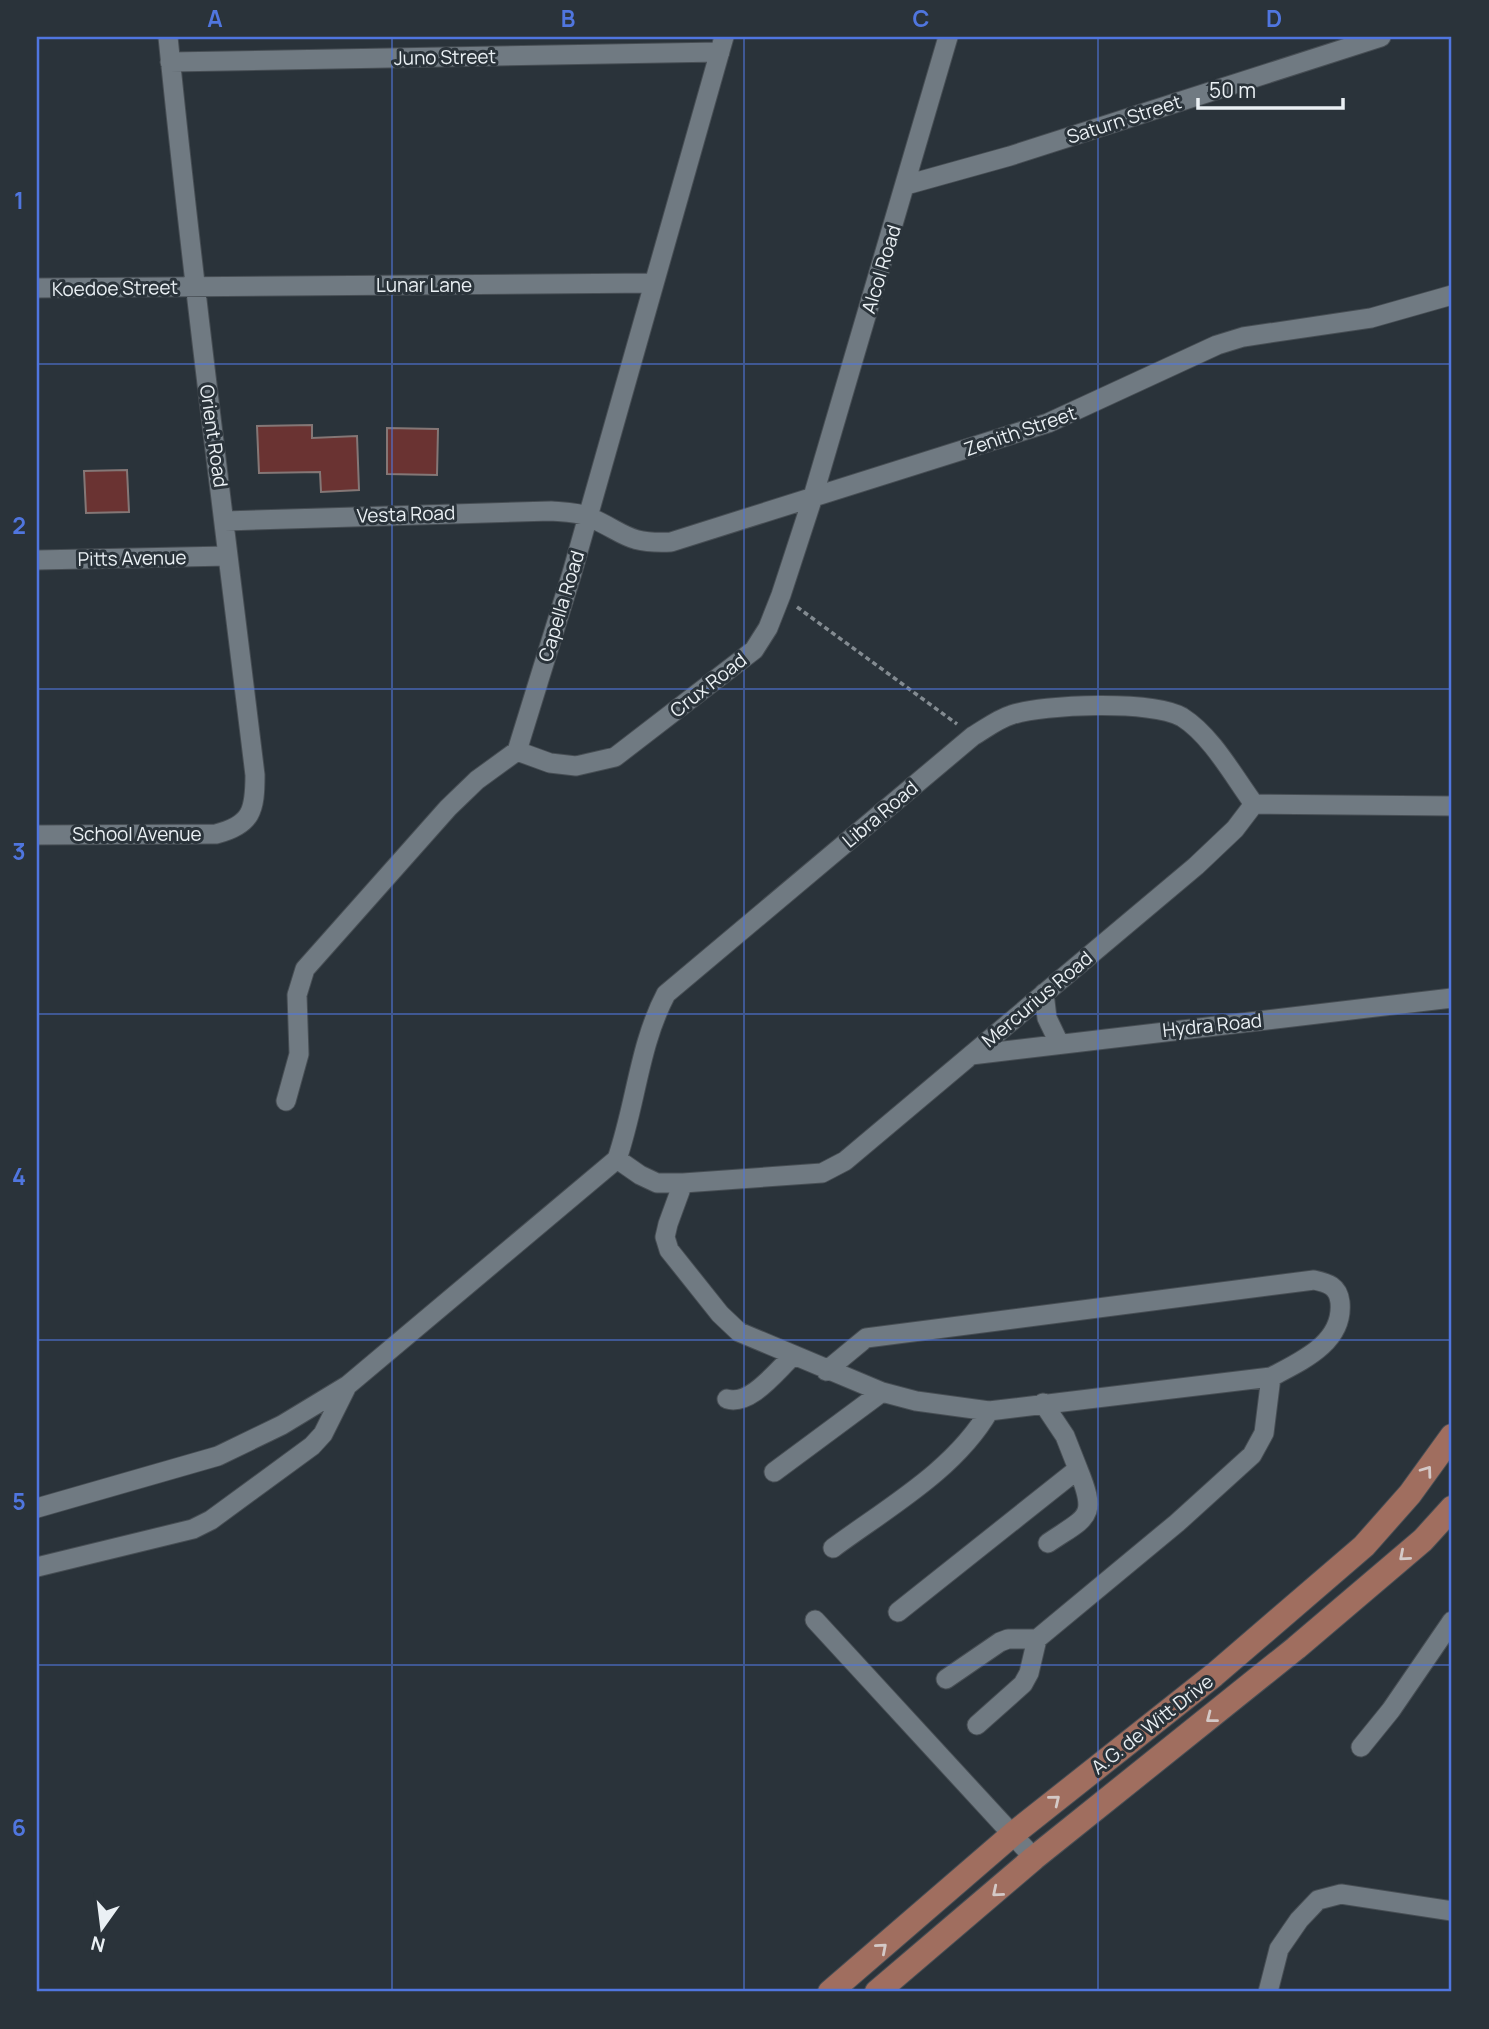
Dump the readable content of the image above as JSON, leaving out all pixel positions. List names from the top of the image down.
{
  "streets": {
    "main road": ["A.G. de Witt Drive"],
    "street": [
      "Juno Street",
      "Saturn Street",
      "Alcol Road",
      "Lunar Lane",
      "Koedoe Street",
      "Zenith Street",
      "Orient Road",
      "Vesta Road",
      "Pitts Avenue",
      "Capella Road",
      "Crux Road",
      "Libra Road",
      "School Avenue",
      "Mercurius Road",
      "Hydra Road"
    ]
  },
  "crossings": [
    ["Juno Street", "Orient Road"],
    ["Juno Street", "Capella Road"],
    ["Saturn Street", "Alcol Road"],
    ["Alcol Road", "Zenith Street"],
    ["Alcol Road", "Crux Road"],
    ["Lunar Lane", "Koedoe Street"],
    ["Lunar Lane", "Orient Road"],
    ["Lunar Lane", "Capella Road"],
    ["Koedoe Street", "Orient Road"],
    ["Zenith Street", "Vesta Road"],
    ["Zenith Street", "Capella Road"],
    ["Zenith Street", "Crux Road"],
    ["Orient Road", "Vesta Road"],
    ["Orient Road", "Pitts Avenue"],
    ["Orient Road", "School Avenue"],
    ["Vesta Road", "Capella Road"],
    ["Capella Road", "Crux Road"],
    ["Libra Road", "Mercurius Road"],
    ["Mercurius Road", "Hydra Road"]
  ],
  "scale_bar": "50 m",
  "north": "bottom",
  "grid": {
    "columns": [
      "A",
      "B",
      "C",
      "D"
    ],
    "rows": [
      "1",
      "2",
      "3",
      "4",
      "5",
      "6"
    ]
  }
}
